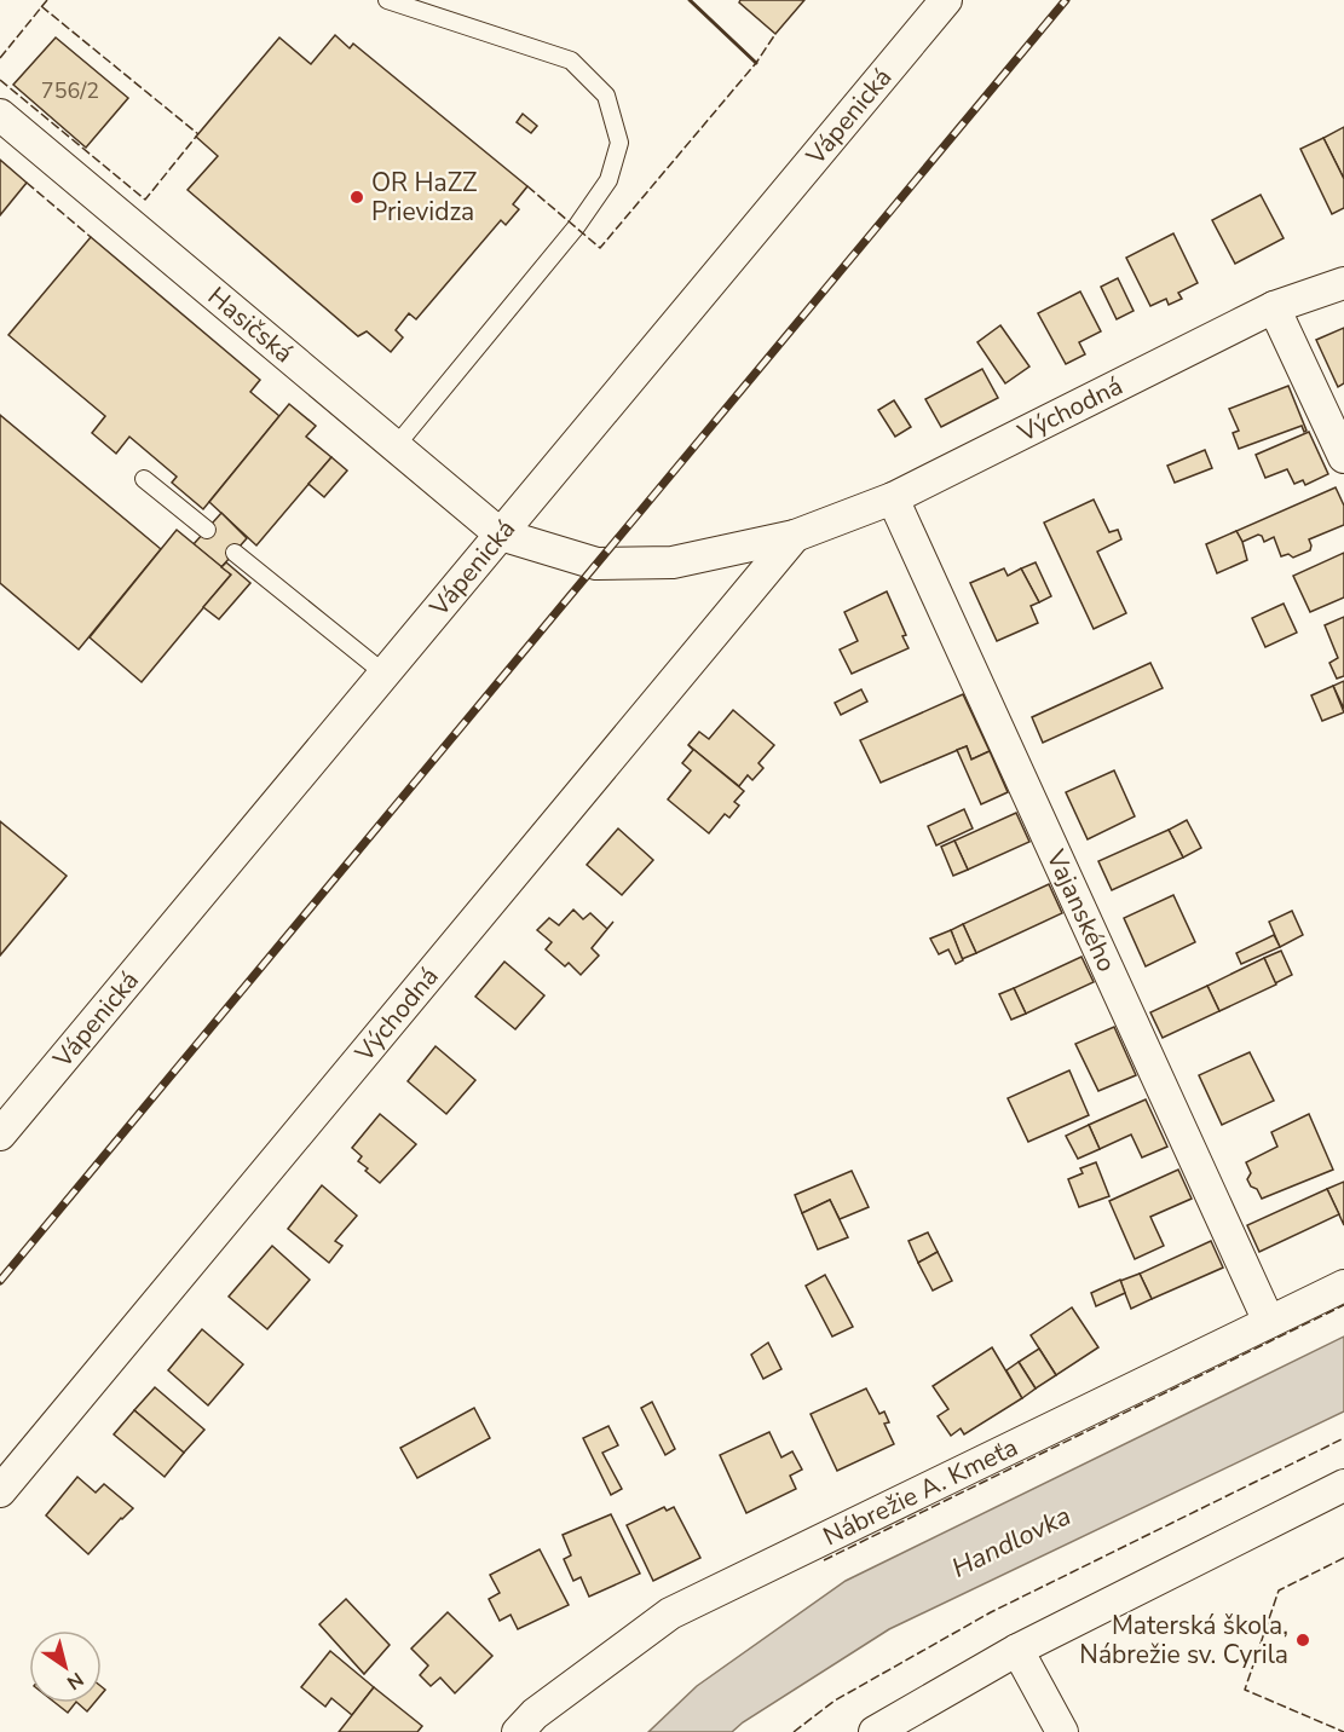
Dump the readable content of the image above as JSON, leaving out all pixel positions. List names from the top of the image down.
{
  "streets": {
    "street": [
      "Vápenická",
      "Hasičská",
      "Východná",
      "Vajanského",
      "Nábrežie A. Kmeťa"
    ]
  },
  "crossings": [
    ["Vápenická", "Hasičská"],
    ["Vápenická", "Východná"],
    ["Hasičská", "Východná"],
    ["Východná", "Vajanského"],
    ["Vajanského", "Nábrežie A. Kmeťa"]
  ],
  "water": ["Handlovka"],
  "places": ["OR HaZZ Prievidza", "Materská škola, Nábrežie sv. Cyrila"],
  "house_numbers": ["756/2"],
  "north": "bottom right"
}
